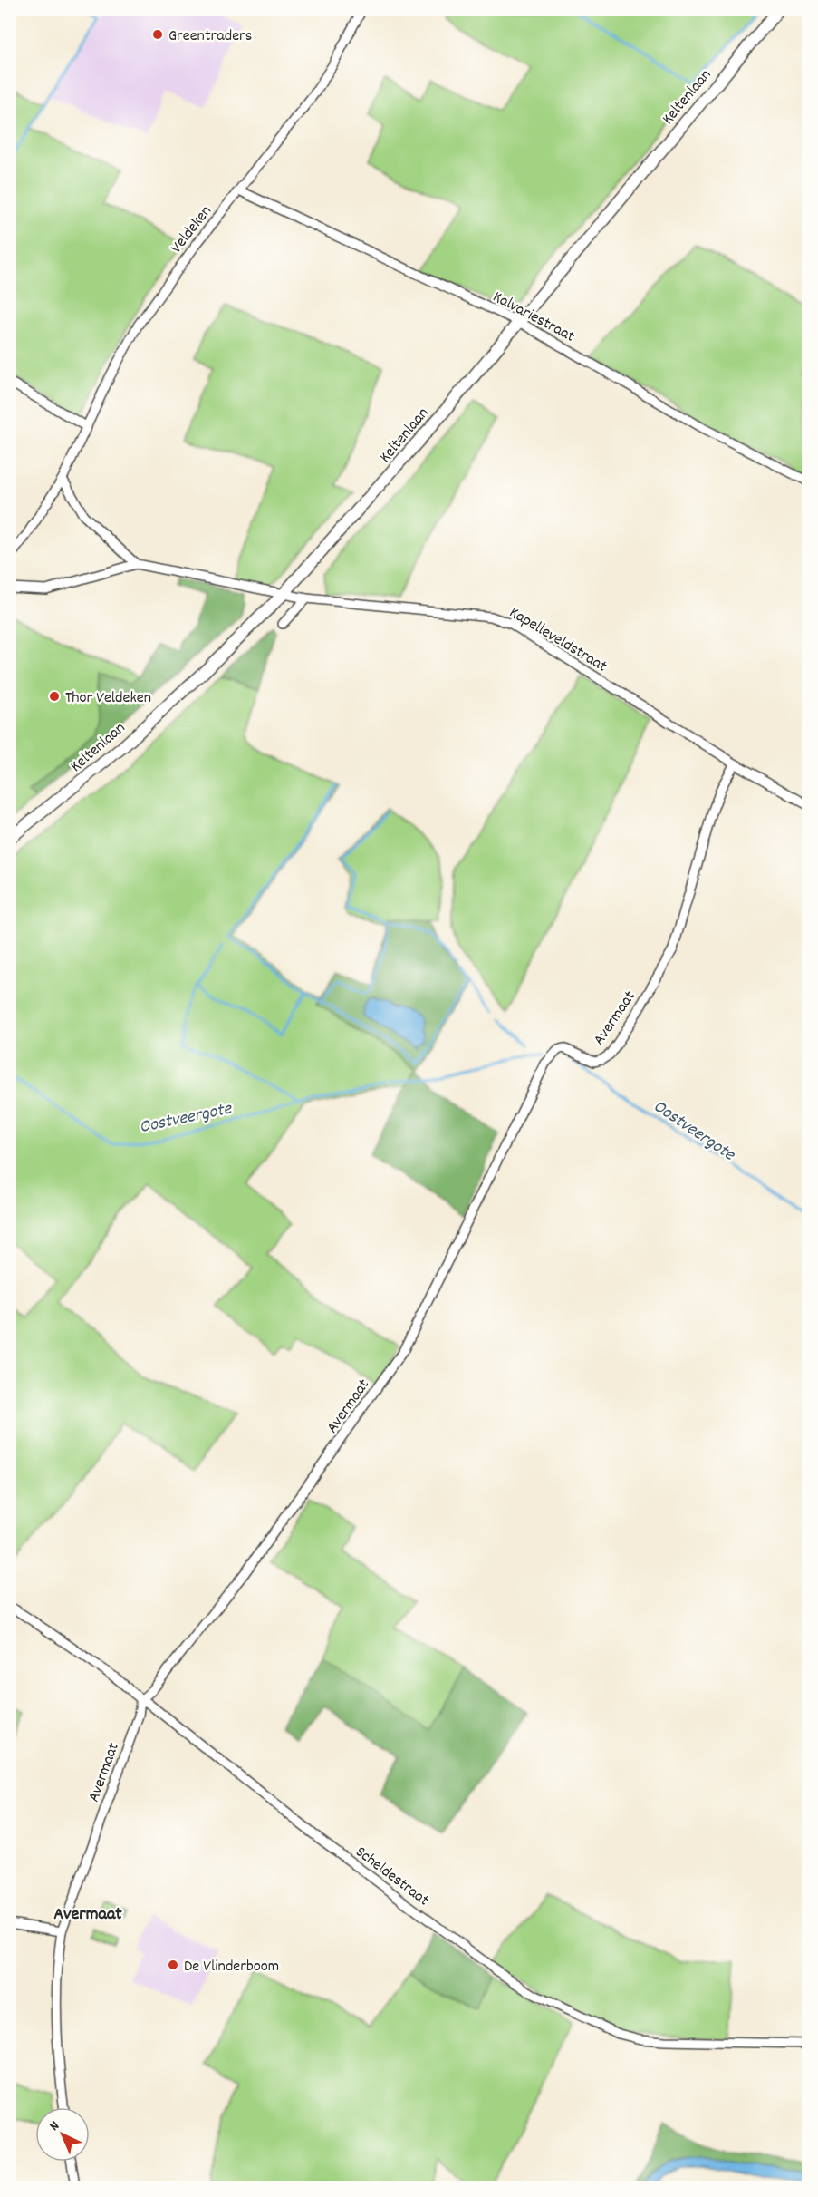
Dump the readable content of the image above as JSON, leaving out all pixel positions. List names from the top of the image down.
{
  "streets": {
    "main road": ["Keltenlaan"],
    "street": [
      "Veldeken",
      "Kalvariestraat",
      "Kapelleveldstraat",
      "Avermaat",
      "Scheldestraat"
    ]
  },
  "crossings": [
    ["Keltenlaan", "Kalvariestraat"],
    ["Keltenlaan", "Kapelleveldstraat"],
    ["Veldeken", "Kalvariestraat"],
    ["Kapelleveldstraat", "Avermaat"],
    ["Avermaat", "Scheldestraat"]
  ],
  "districts": ["Avermaat"],
  "water": ["Oostveergote"],
  "places": ["Greentraders", "Thor Veldeken", "De Vlinderboom"],
  "north": "top left"
}
